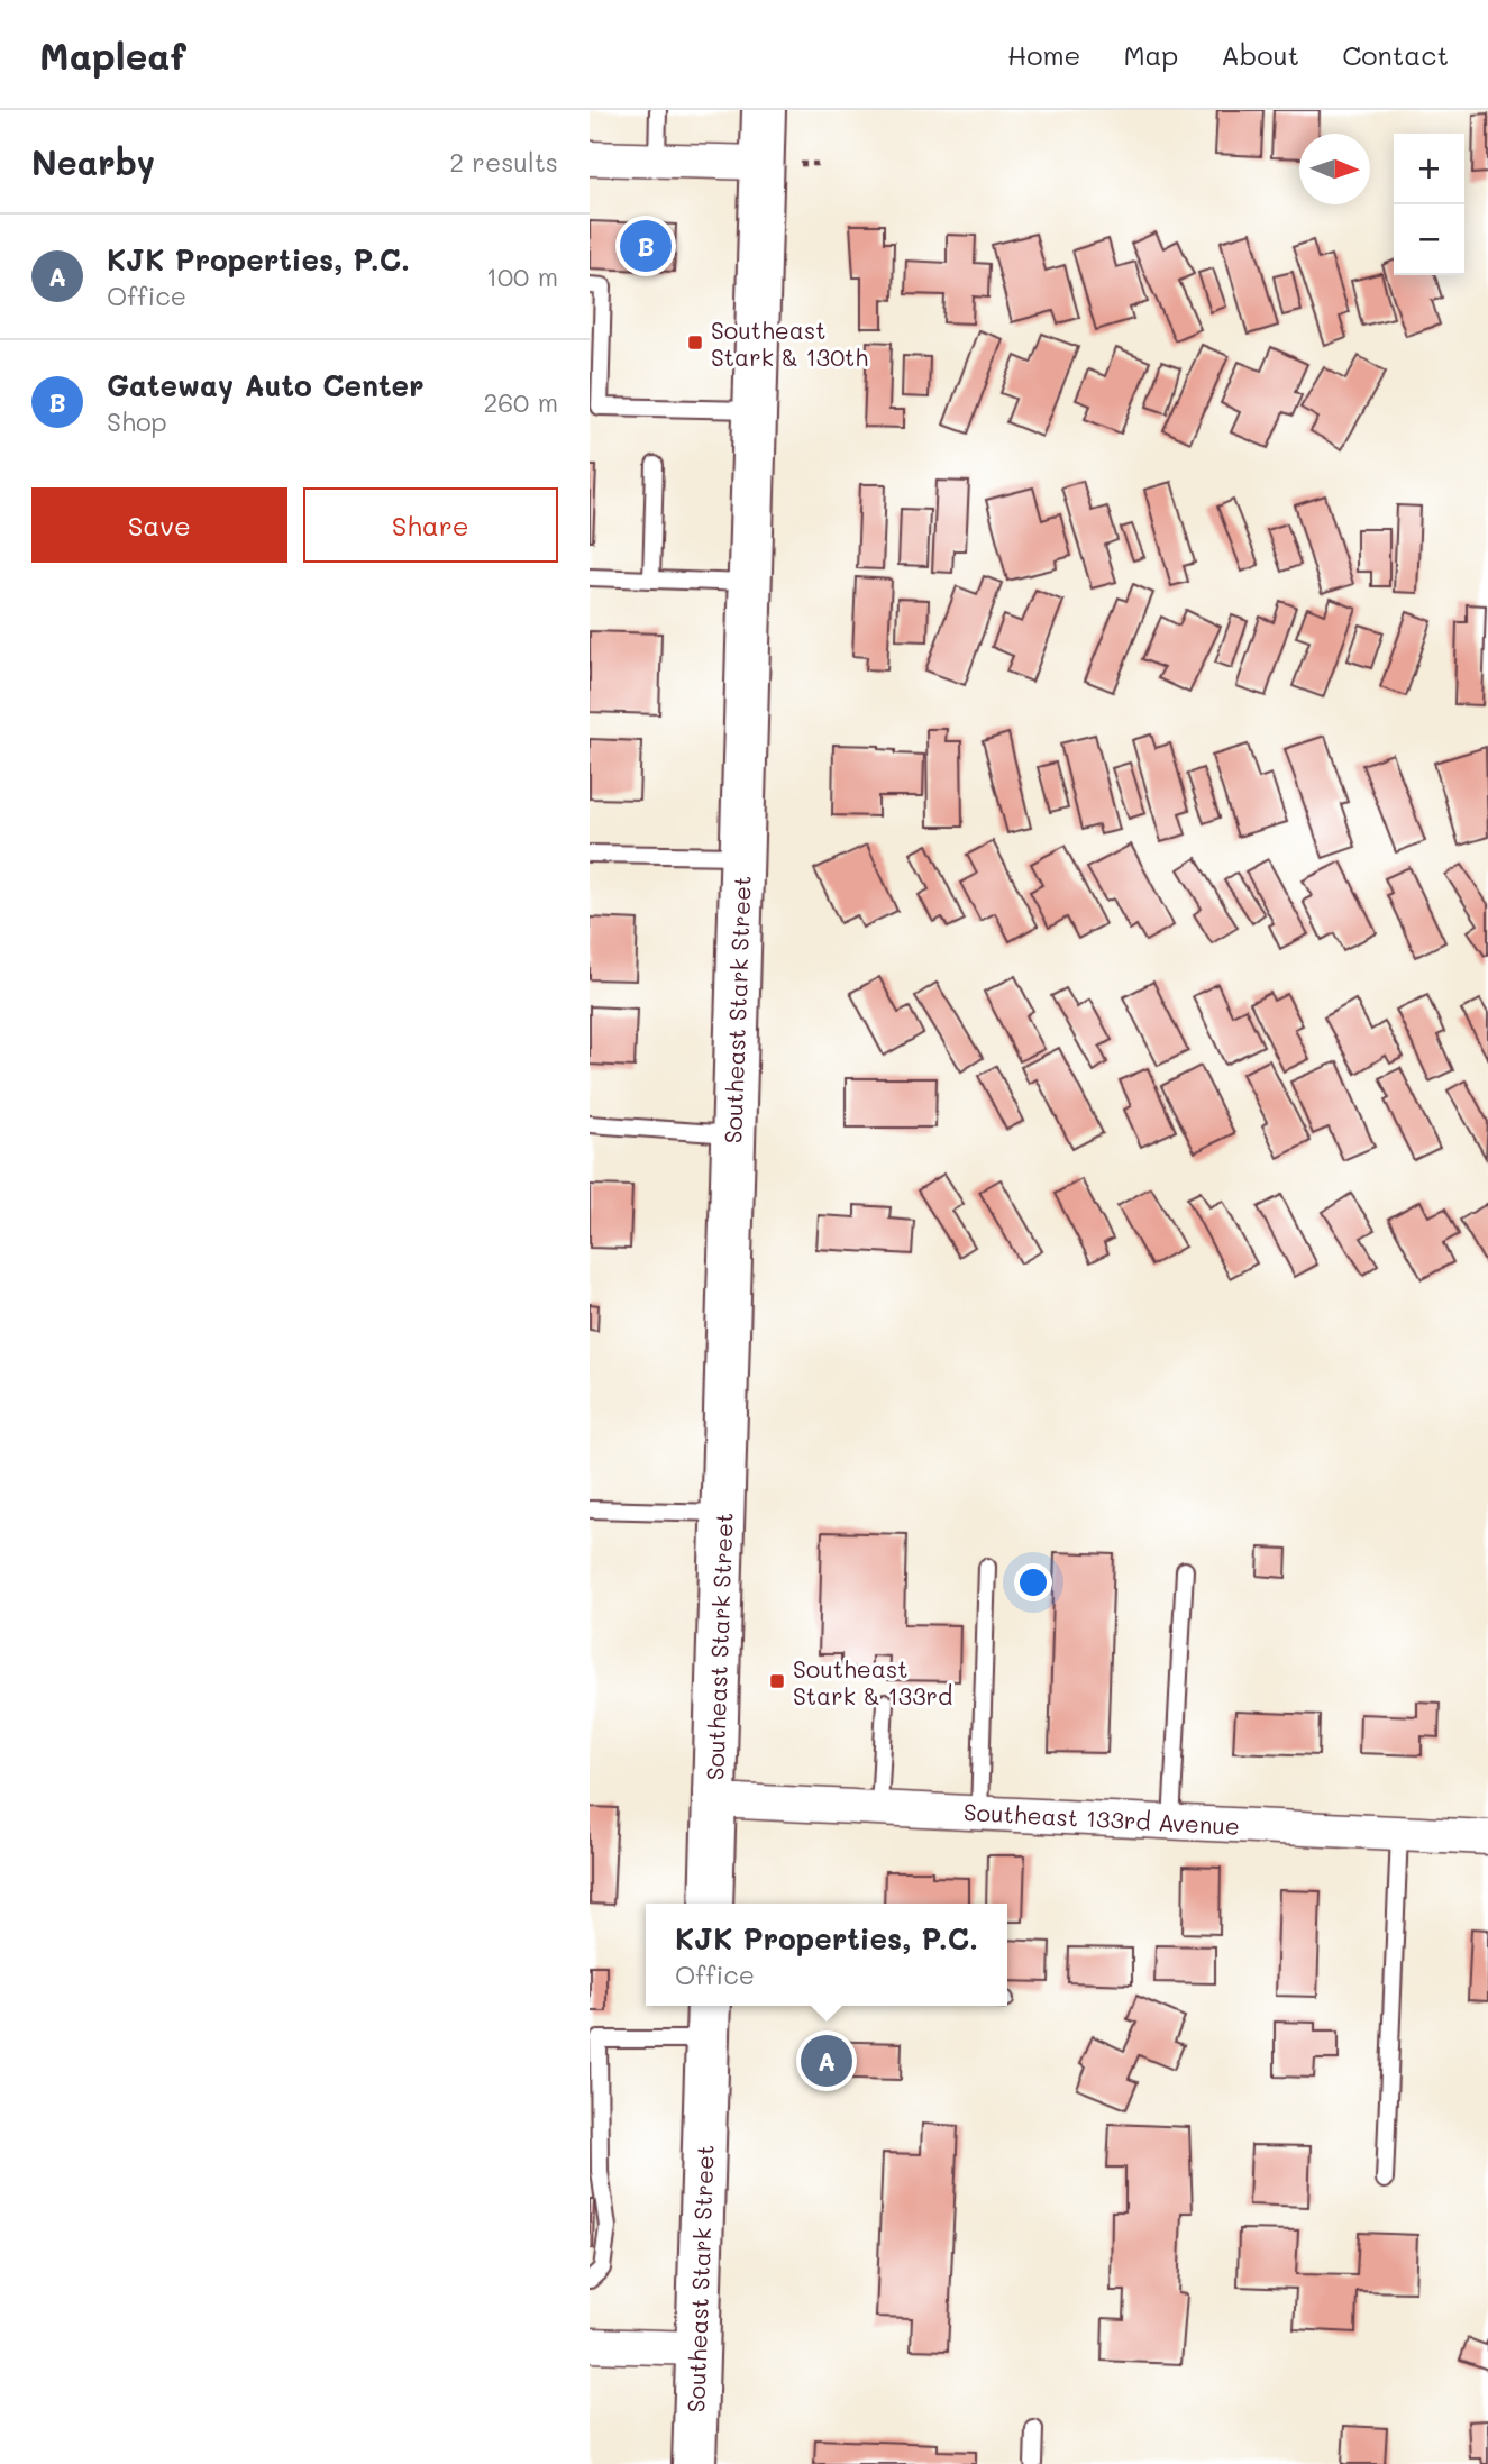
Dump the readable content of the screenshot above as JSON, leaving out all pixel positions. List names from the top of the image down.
{
  "streets": {
    "main road": ["Southeast Stark Street"],
    "street": ["Southeast 133rd Avenue"]
  },
  "crossings": [
    ["Southeast Stark Street", "Southeast 133rd Avenue"]
  ],
  "places": {
    "transit": ["Southeast Stark & 130th", "Southeast Stark & 133rd"]
  },
  "north": "right",
  "page": {
    "header": "Mapleaf",
    "nav": [
      "Home",
      "Map",
      "About",
      "Contact"
    ],
    "heading": ["Nearby", "2 results"],
    "map_buttons": ["+", "−"],
    "list": [
      {
        "mark": "A",
        "name": "KJK Properties, P.C.",
        "note": "Office",
        "value": "100 m"
      },
      {
        "mark": "B",
        "name": "Gateway Auto Center",
        "note": "Shop",
        "value": "260 m"
      }
    ],
    "pins": ["B", "A"],
    "buttons": ["Save", "Share"],
    "popup": ["KJK Properties, P.C.", "Office"]
  }
}
